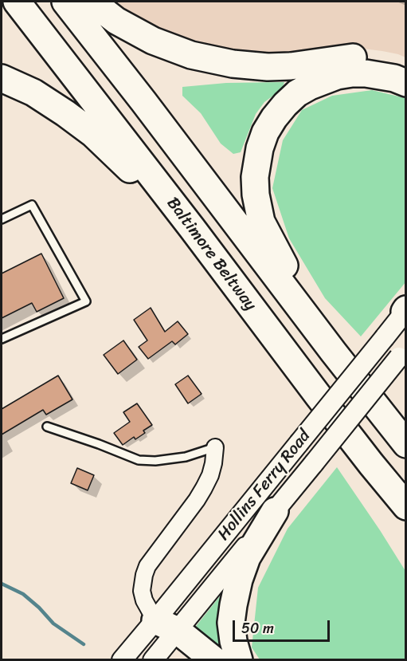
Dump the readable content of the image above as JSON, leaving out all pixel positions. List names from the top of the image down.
{
  "streets": {
    "highway": ["Baltimore Beltway"],
    "street": ["Hollins Ferry Road"]
  },
  "scale_bar": "50 m"
}
